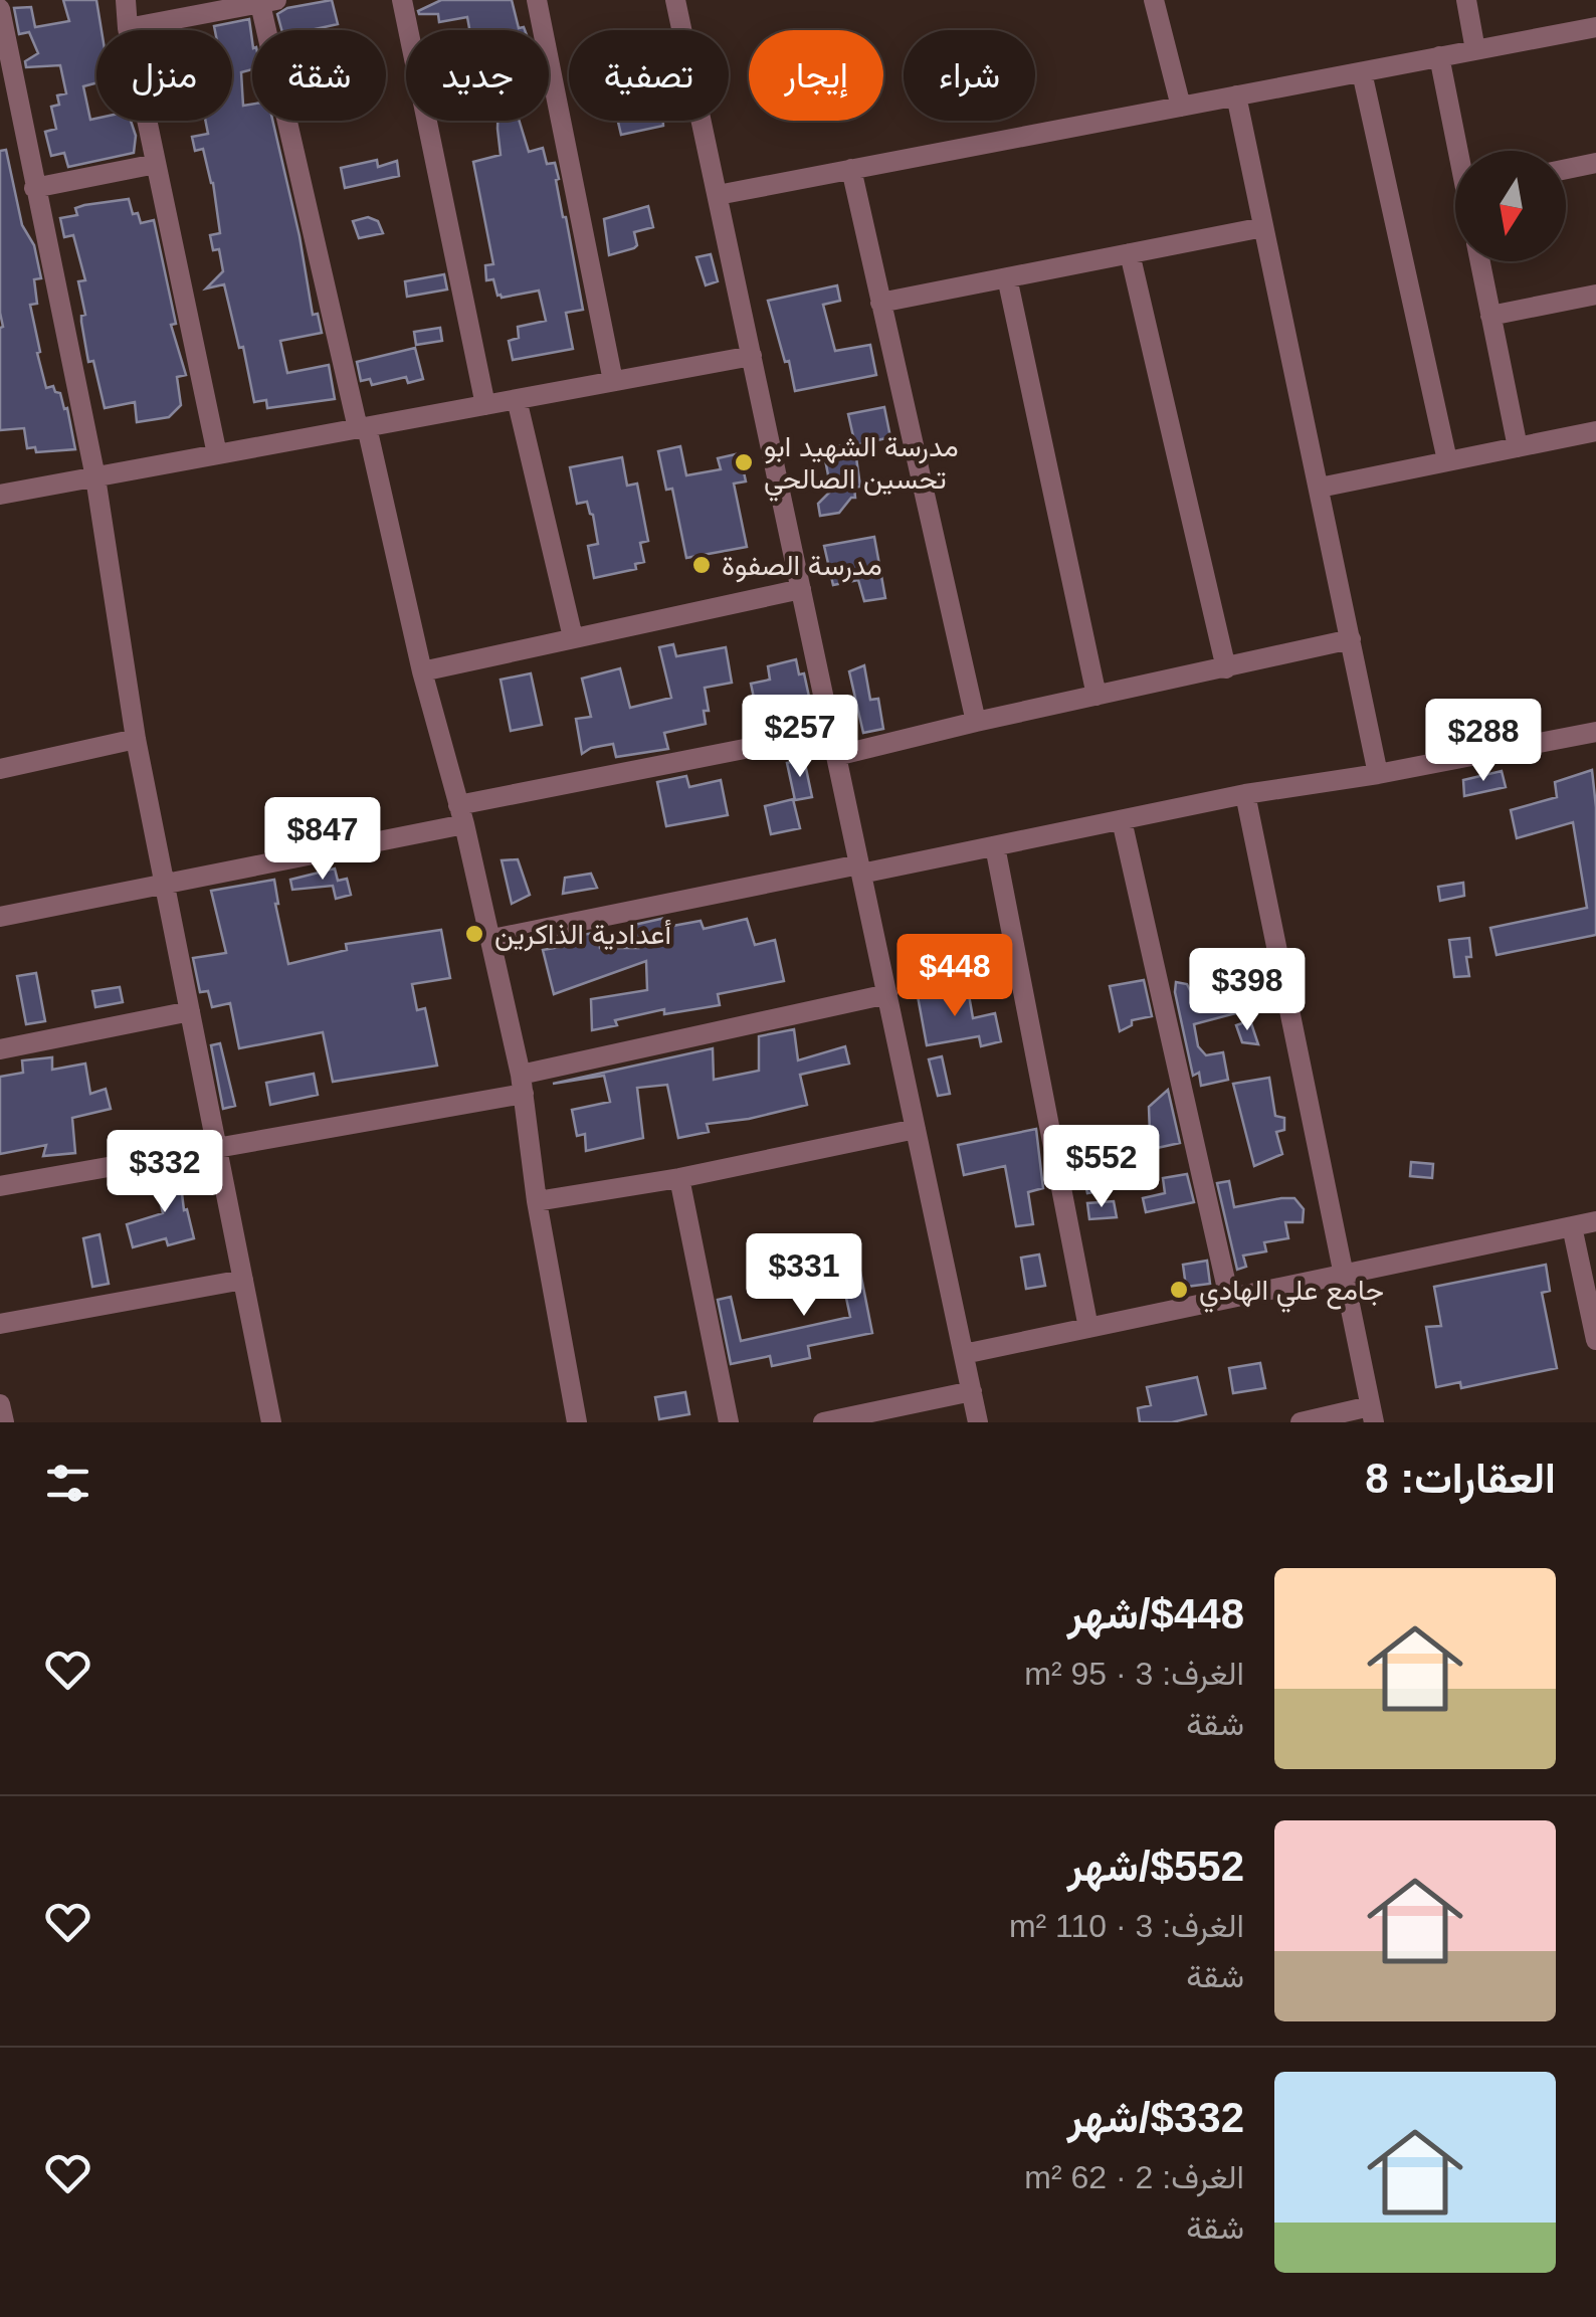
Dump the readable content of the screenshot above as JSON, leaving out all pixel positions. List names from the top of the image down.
{
  "places": [
    "مدرسة الشهيد ابو تحسين الصالحي",
    "مدرسة الصفوة",
    "أعدادية الذاكرين",
    "جامع علي الهادي"
  ],
  "north": "bottom",
  "page": {
    "chip": [
      "شراء",
      "إيجار",
      "تصفية",
      "جديد",
      "شقة",
      "منزل"
    ],
    "price": [
      "$257",
      "$288",
      "$847",
      "$448",
      "$398",
      "$552",
      "$332",
      "$331"
    ],
    "heading": "العقارات: 8",
    "list": [
      {
        "name": "$448/شهر",
        "note": "الغرف: 3 · 95 m² · شقة"
      },
      {
        "name": "$552/شهر",
        "note": "الغرف: 3 · 110 m² · شقة"
      },
      {
        "name": "$332/شهر",
        "note": "الغرف: 2 · 62 m² · شقة"
      }
    ]
  }
}
